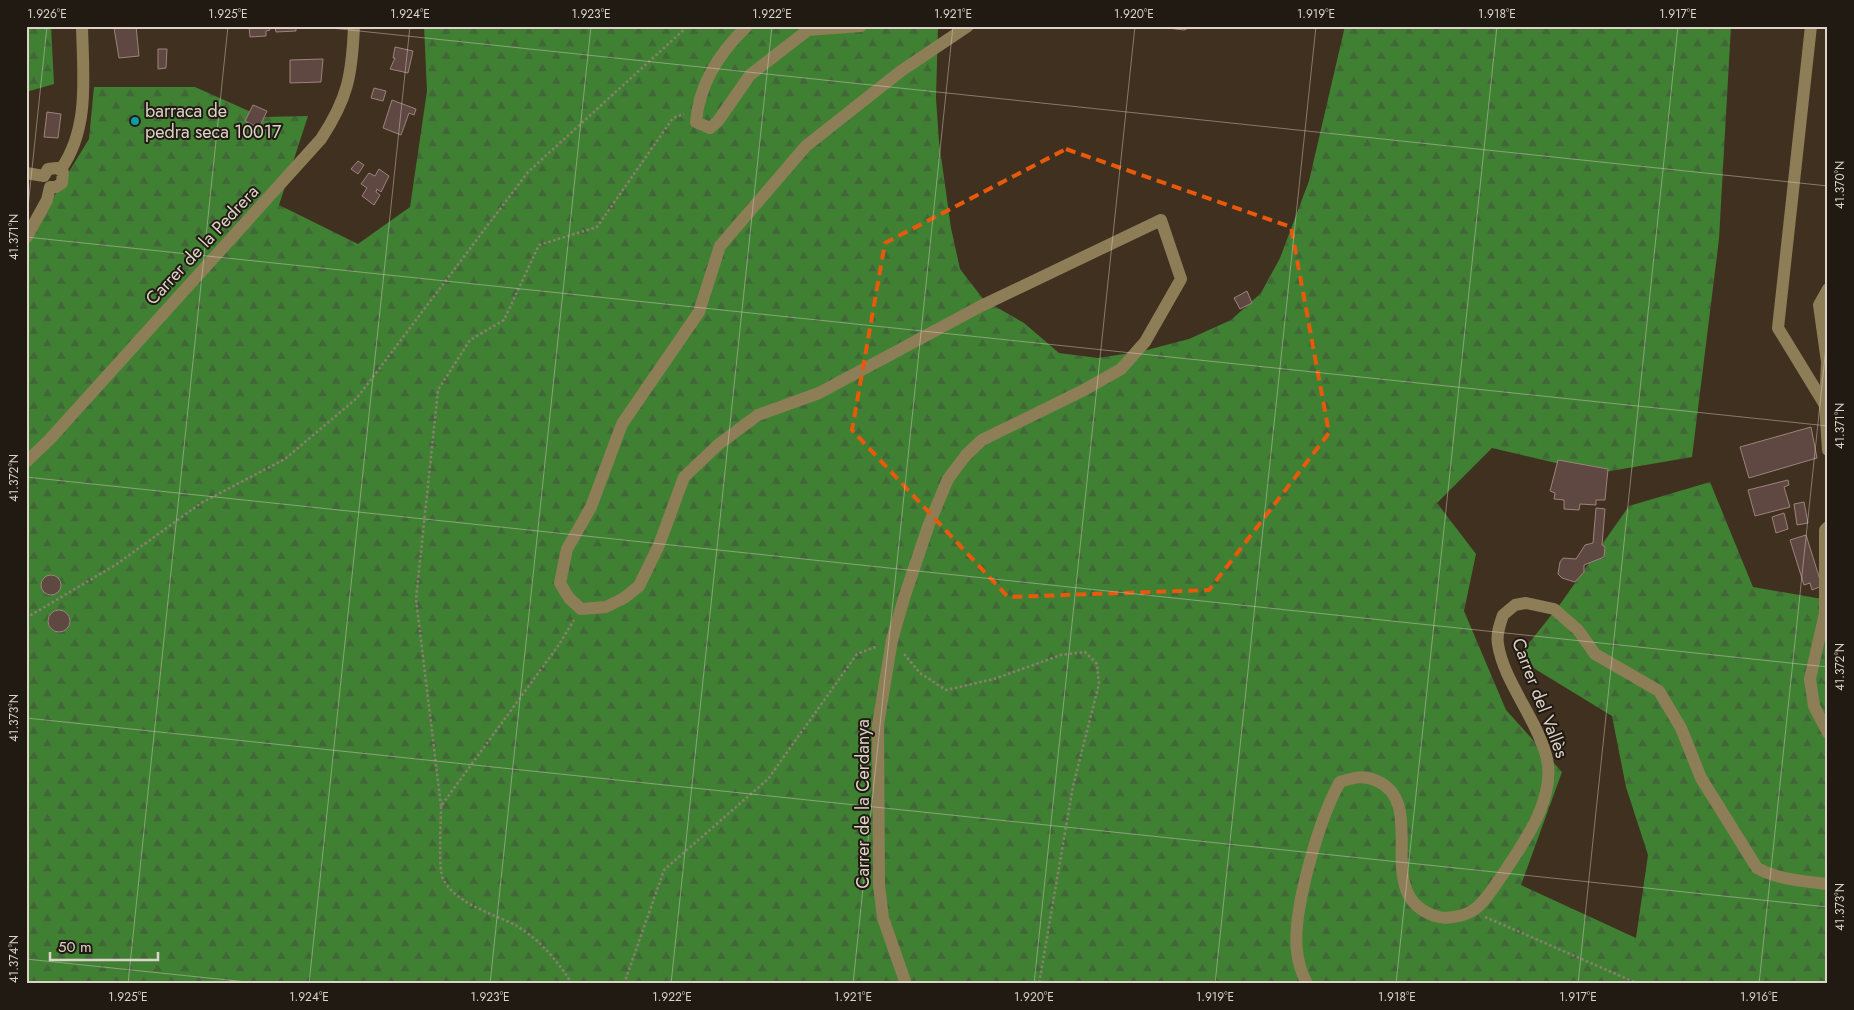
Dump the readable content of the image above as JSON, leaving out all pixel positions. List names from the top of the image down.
{
  "streets": {
    "street": ["Carrer de la Pedrera", "Carrer del Vallès", "Carrer de la Cerdanya"]
  },
  "places": ["barraca de pedra seca 10017"],
  "scale_bar": "50 m",
  "coordinates": [
    "1.926°E",
    "1.925°E",
    "1.924°E",
    "1.923°E",
    "1.922°E",
    "1.921°E",
    "1.920°E",
    "1.919°E",
    "1.918°E",
    "1.917°E",
    "41.370°N",
    "41.371°N",
    "41.372°N",
    "41.373°N",
    "41.374°N",
    "1.916°E"
  ]
}
